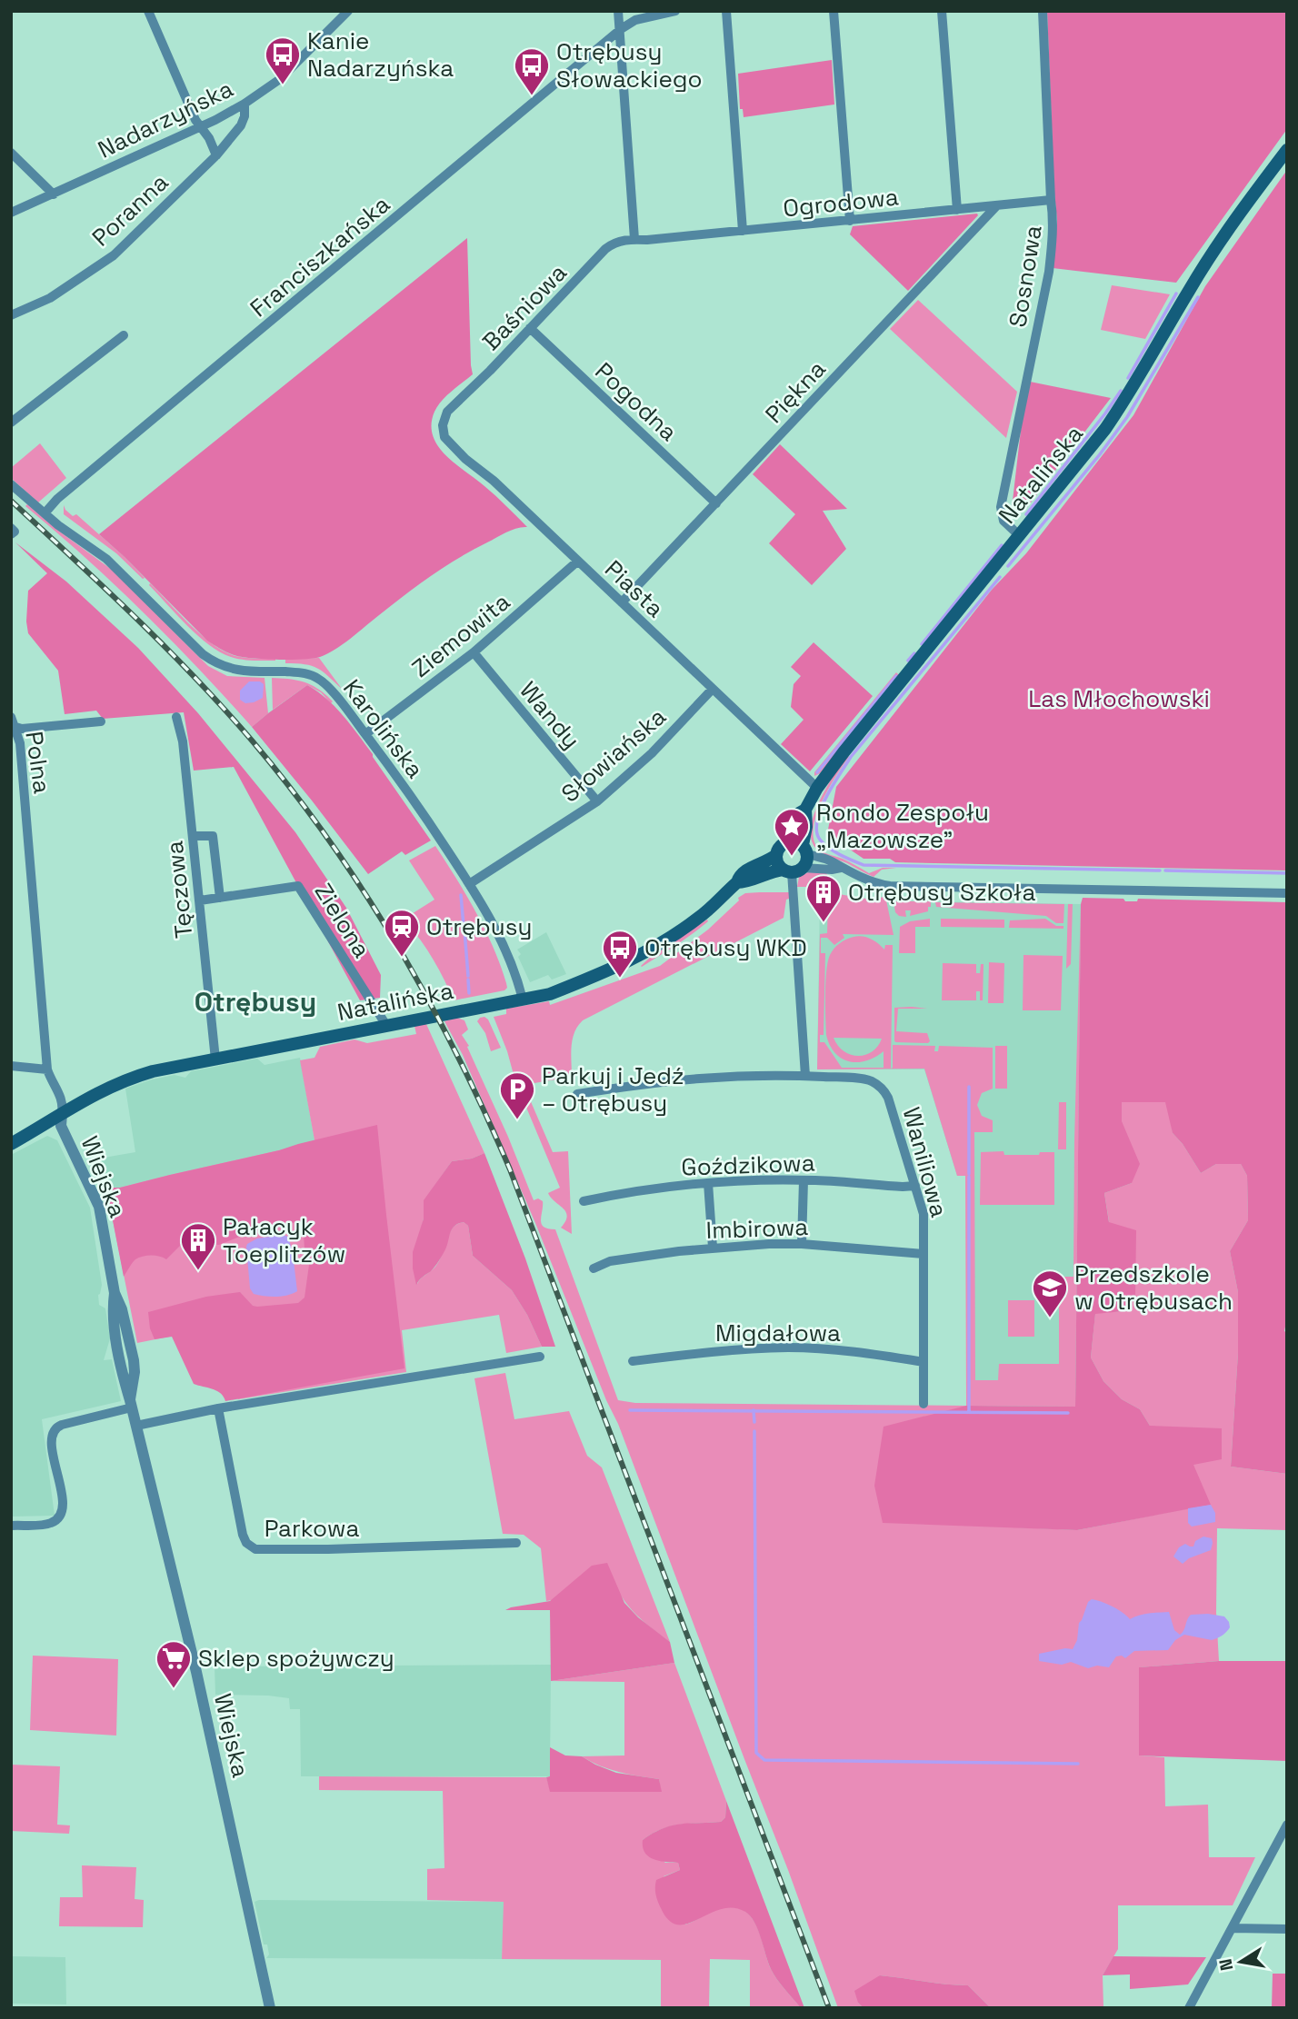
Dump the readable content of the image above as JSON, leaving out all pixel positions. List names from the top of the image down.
{
  "streets": {
    "main road": ["Natalińska"],
    "street": [
      "Nadarzyńska",
      "Ogrodowa",
      "Poranna",
      "Franciszkańska",
      "Sosnowa",
      "Baśniowa",
      "Piękna",
      "Pogodna",
      "Piasta",
      "Ziemowita",
      "Wandy",
      "Karolińska",
      "Słowiańska",
      "Polna",
      "Tęczowa",
      "Zielona",
      "Waniliowa",
      "Goździkowa",
      "Wiejska",
      "Imbirowa",
      "Migdałowa",
      "Parkowa"
    ]
  },
  "crossings": [
    ["Nadarzyńska", "Poranna"],
    ["Ogrodowa", "Sosnowa"],
    ["Ogrodowa", "Baśniowa"],
    ["Ogrodowa", "Piękna"],
    ["Franciszkańska", "Karolińska"],
    ["Sosnowa", "Natalińska"],
    ["Baśniowa", "Pogodna"],
    ["Baśniowa", "Piasta"],
    ["Piękna", "Pogodna"],
    ["Piękna", "Piasta"],
    ["Natalińska", "Piasta"],
    ["Natalińska", "Karolińska"],
    ["Natalińska", "Polna"],
    ["Natalińska", "Tęczowa"],
    ["Natalińska", "Zielona"],
    ["Natalińska", "Wiejska"],
    ["Piasta", "Ziemowita"],
    ["Piasta", "Słowiańska"],
    ["Ziemowita", "Wandy"],
    ["Ziemowita", "Karolińska"],
    ["Wandy", "Słowiańska"],
    ["Karolińska", "Słowiańska"],
    ["Polna", "Wiejska"],
    ["Tęczowa", "Zielona"],
    ["Waniliowa", "Goździkowa"],
    ["Waniliowa", "Imbirowa"],
    ["Waniliowa", "Migdałowa"]
  ],
  "districts": ["Otrębusy"],
  "parks": ["Las Młochowski"],
  "places": {
    "bus stop": ["Kanie Nadarzyńska", "Otrębusy Słowackiego", "Otrębusy WKD"],
    "place": ["Rondo Zespołu „Mazowsze”"],
    "building": ["Otrębusy Szkoła", "Pałacyk Toeplitzów"],
    "station": ["Otrębusy"],
    "parking": ["Parkuj i Jedź – Otrębusy"],
    "school or university": ["Przedszkole w Otrębusach"],
    "supermarket": ["Sklep spożywczy"]
  },
  "north": "left"
}
